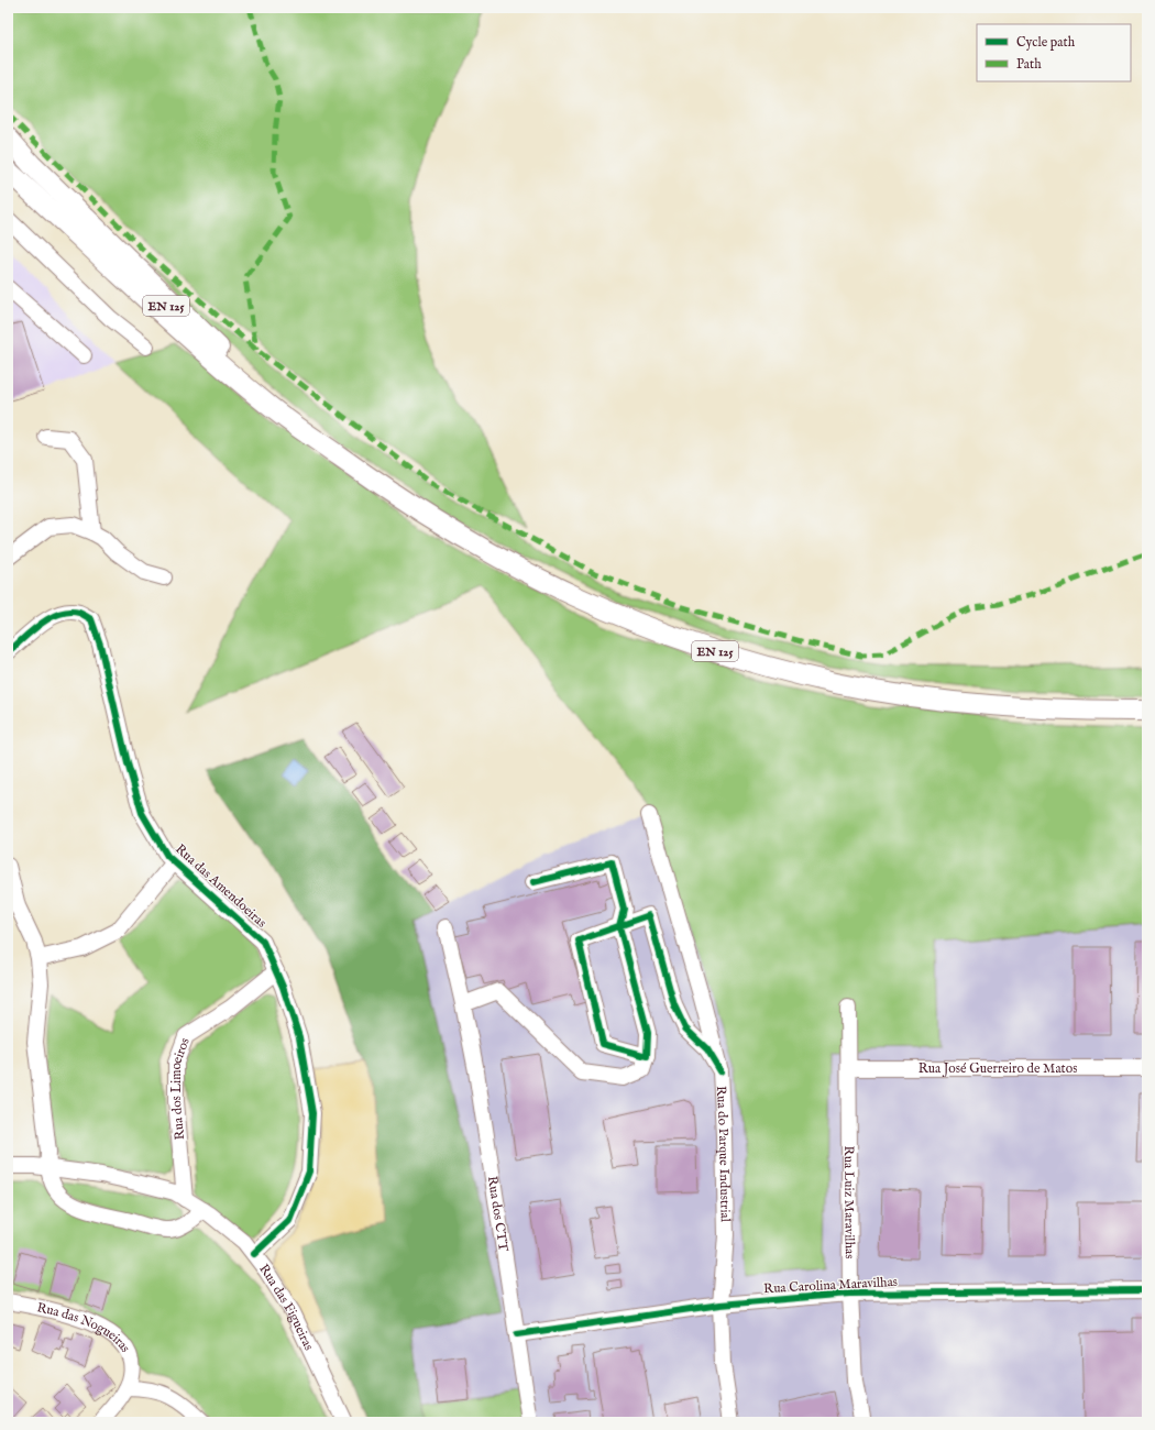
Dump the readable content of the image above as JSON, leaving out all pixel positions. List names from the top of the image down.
{
  "streets": {
    "main road": ["EN 125"],
    "street": [
      "Rua das Amendoeiras",
      "Rua José Guerreiro de Matos",
      "Rua dos Limoeiros",
      "Rua do Parque Industrial",
      "Rua Luiz Maravilhas",
      "Rua dos CTT",
      "Rua Carolina Maravilhas",
      "Rua das Figueiras",
      "Rua das Nogueiras"
    ]
  },
  "crossings": [
    ["Rua das Amendoeiras", "Rua dos Limoeiros"],
    ["Rua das Amendoeiras", "Rua das Figueiras"],
    ["Rua José Guerreiro de Matos", "Rua Luiz Maravilhas"],
    ["Rua dos Limoeiros", "Rua das Figueiras"],
    ["Rua do Parque Industrial", "Rua Carolina Maravilhas"],
    ["Rua Luiz Maravilhas", "Rua Carolina Maravilhas"],
    ["Rua dos CTT", "Rua Carolina Maravilhas"]
  ],
  "legend": ["Cycle path", "Path"]
}
